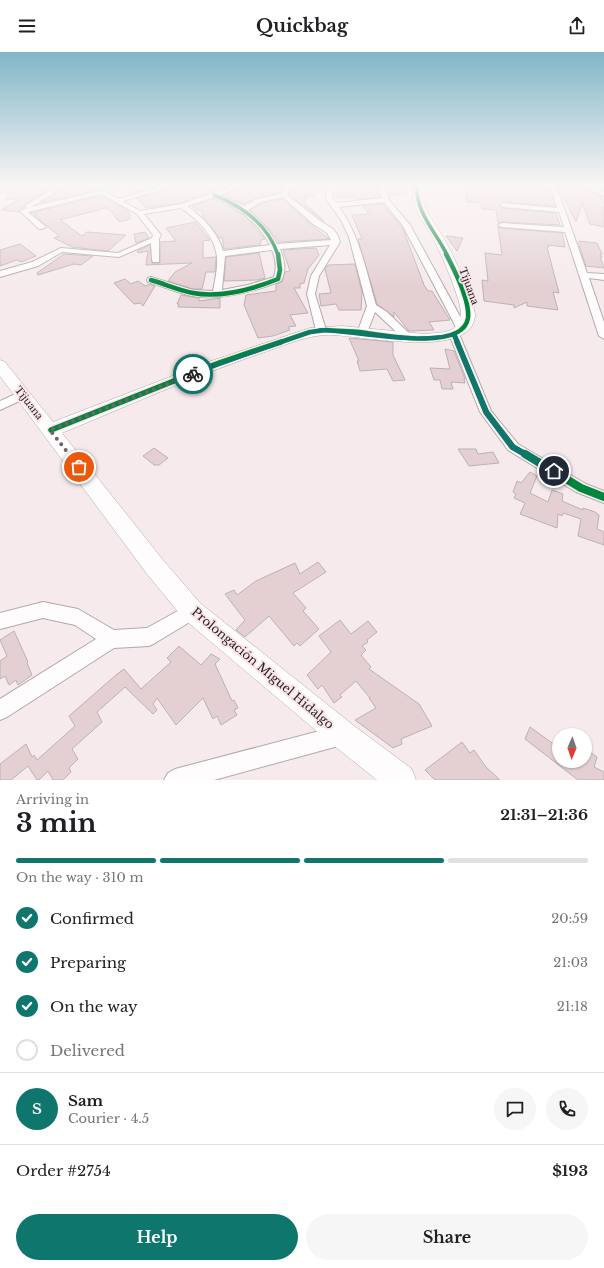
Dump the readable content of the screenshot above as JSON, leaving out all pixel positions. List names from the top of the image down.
{
  "streets": {
    "street": ["Tijuana", "Prolongación Miguel Hidalgo"]
  },
  "crossings": [
    ["Tijuana", "Prolongación Miguel Hidalgo"]
  ],
  "north": "bottom",
  "page": {
    "header": "Quickbag",
    "heading": ["3 min", "Arriving in", "21:31–21:36"],
    "panel": [
      "Sam",
      "Courier · 4.5",
      "Order #2754",
      "$193"
    ],
    "bar": "On the way · 310 m",
    "list": [
      ["Confirmed", "20:59"],
      ["Preparing", "21:03"],
      ["On the way", "21:18"],
      "Delivered"
    ],
    "round": "S",
    "buttons": ["Help", "Share"]
  }
}
